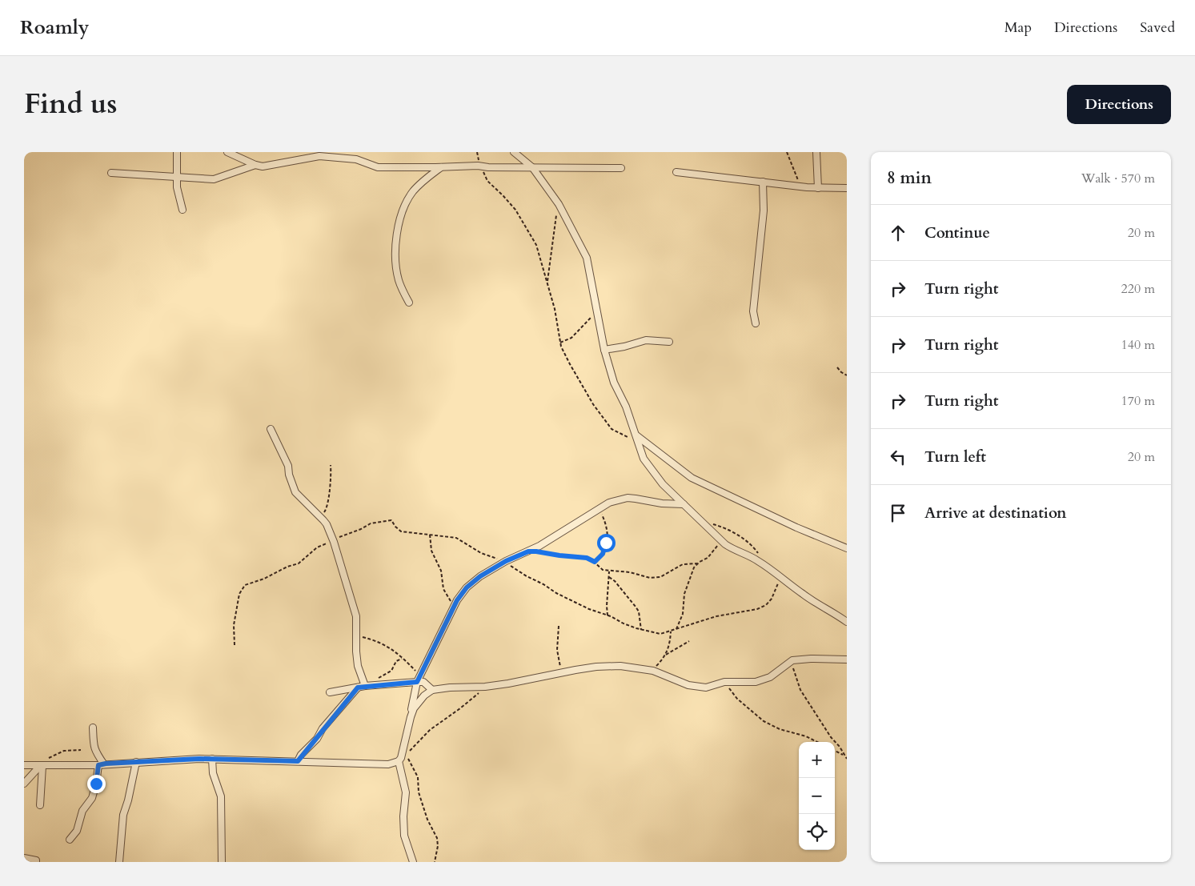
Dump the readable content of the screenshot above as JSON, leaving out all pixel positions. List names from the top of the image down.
{
  "page": {
    "header": "Roamly",
    "nav": ["Map", "Directions", "Saved"],
    "title": "Find us",
    "buttons": "Directions",
    "heading": ["8 min", "Walk · 570 m"],
    "list": [
      ["Continue", "20 m"],
      ["Turn right", "220 m"],
      ["Turn right", "140 m"],
      ["Turn right", "170 m"],
      ["Turn left", "20 m"],
      "Arrive at destination"
    ],
    "map_buttons": ["+", "−"]
  }
}
